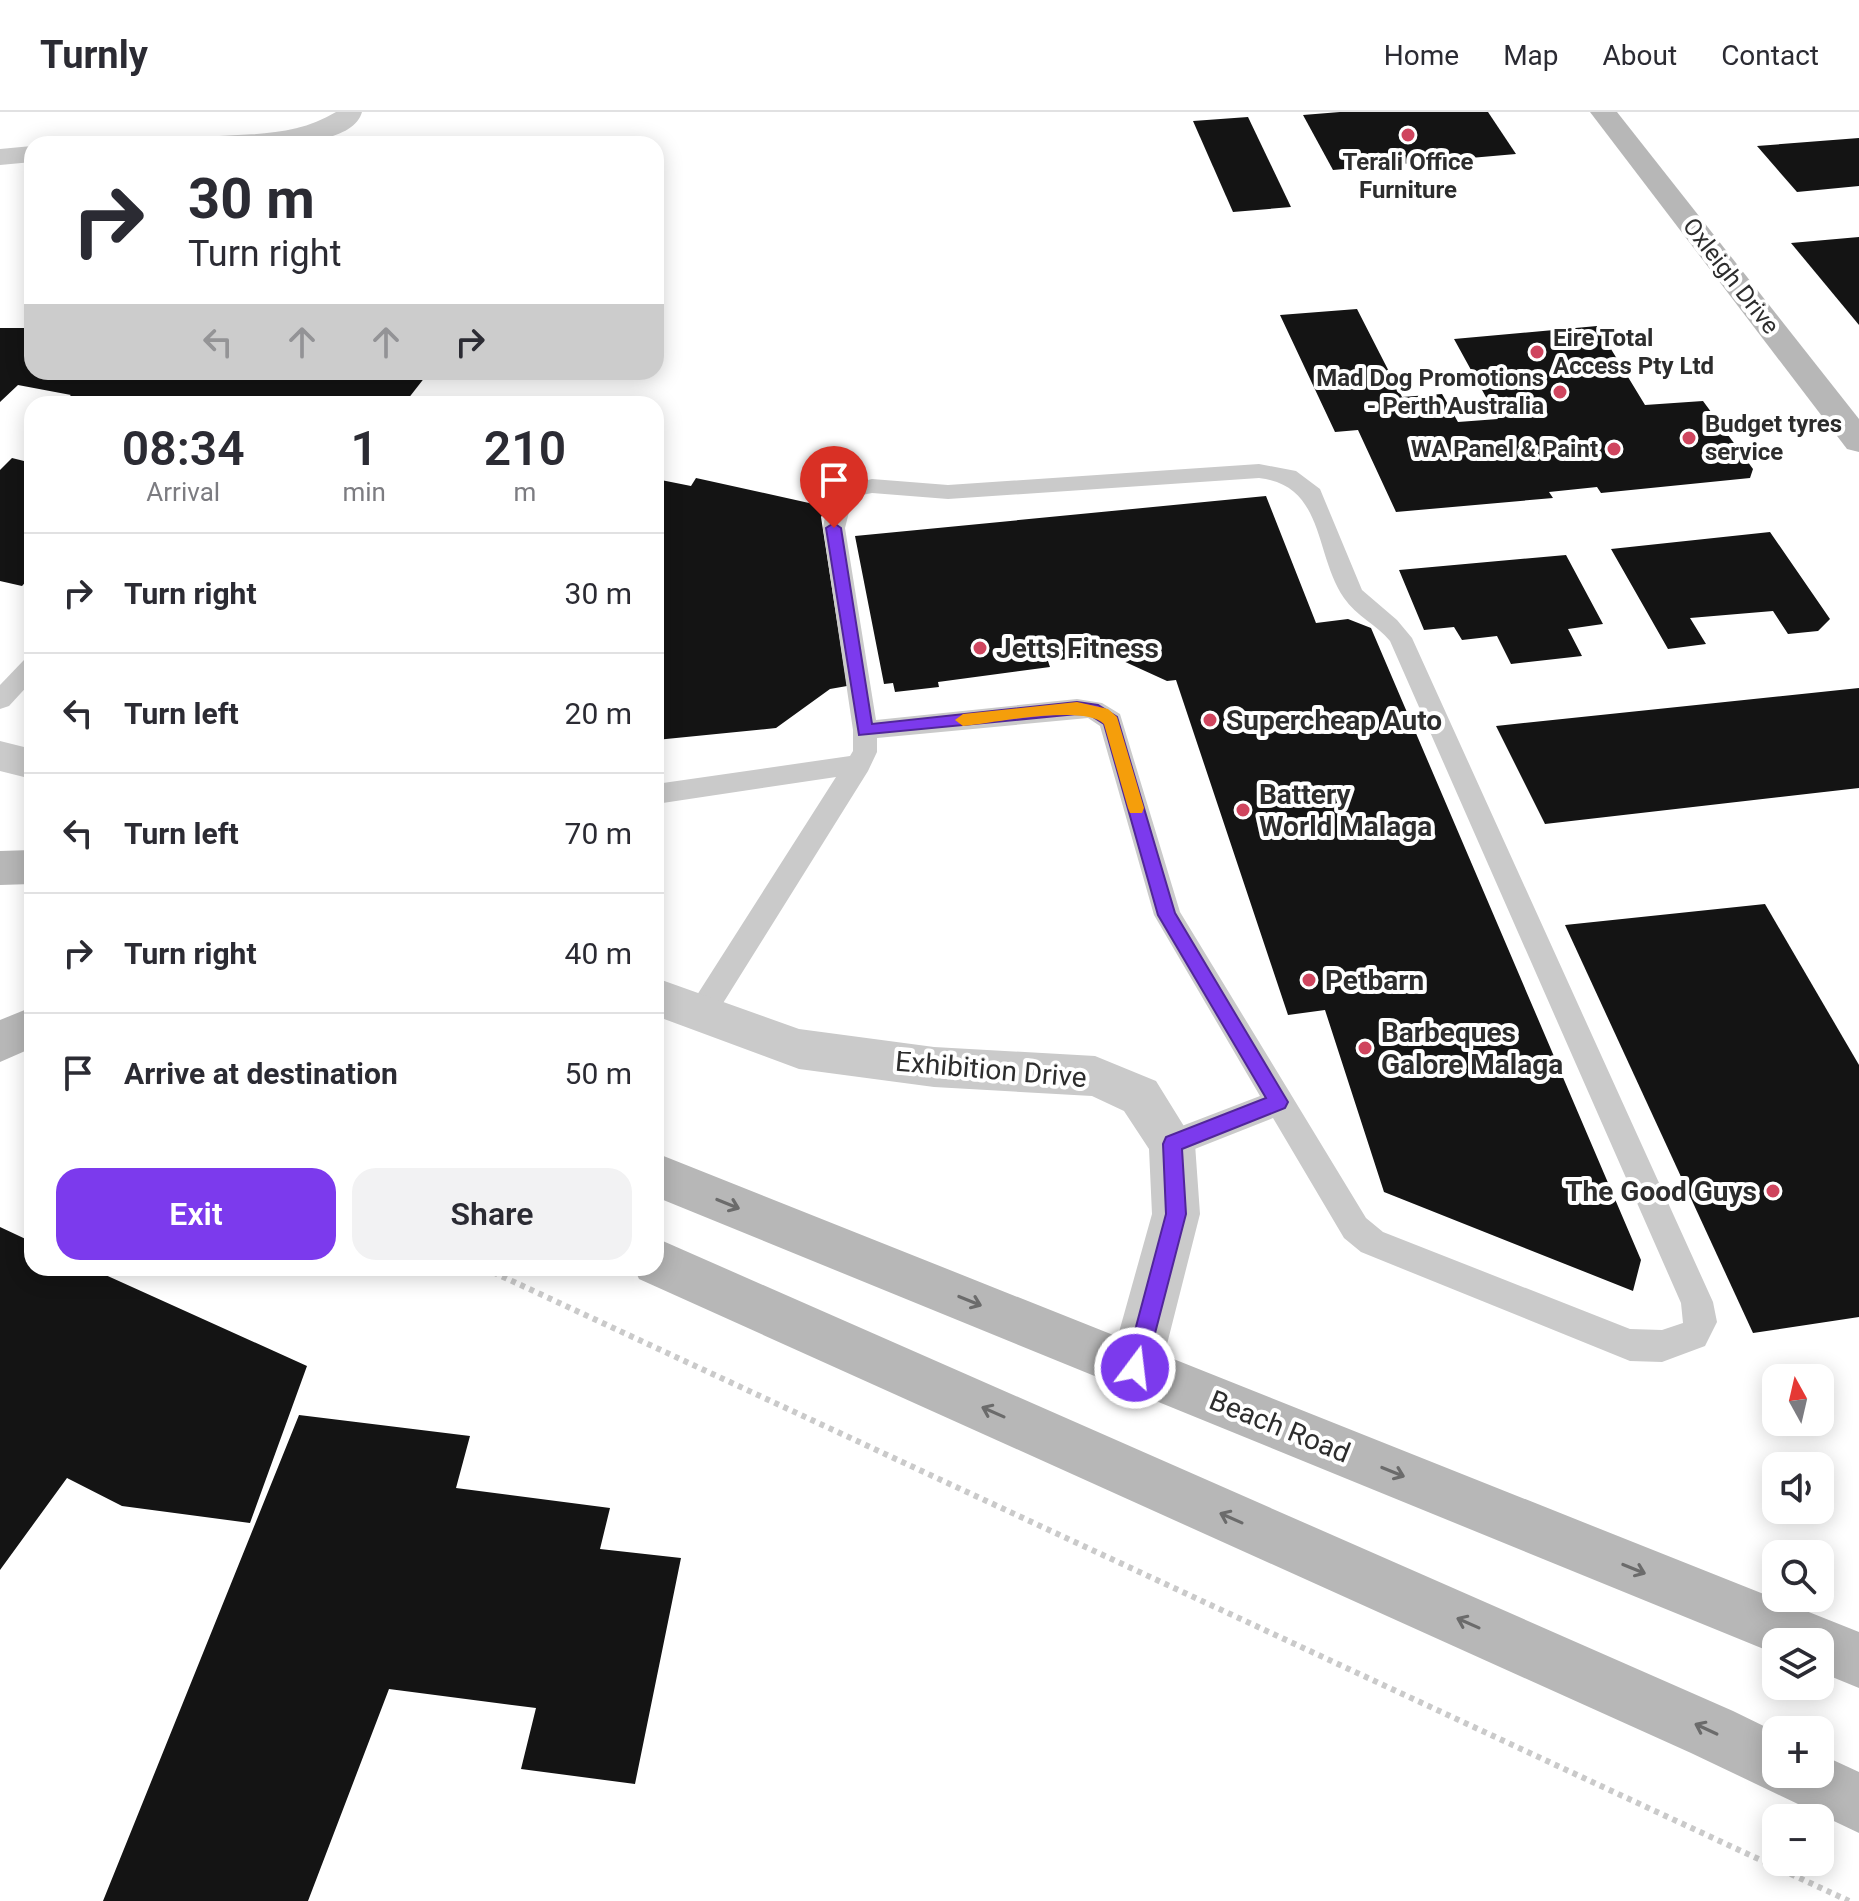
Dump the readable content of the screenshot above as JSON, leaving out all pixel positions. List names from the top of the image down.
{
  "streets": {
    "main road": ["Oxleigh Drive", "Beach Road"],
    "street": ["Exhibition Drive"]
  },
  "places": [
    "Terali Office Furniture",
    "Eire Total Access Pty Ltd",
    "Mad Dog Promotions - Perth Australia",
    "Budget tyres service",
    "WA Panel & Paint",
    "Jetts Fitness",
    "Supercheap Auto",
    "Battery World Malaga",
    "Petbarn",
    "Barbeques Galore Malaga",
    "The Good Guys"
  ],
  "north": "top",
  "page": {
    "header": "Turnly",
    "nav": [
      "Home",
      "Map",
      "About",
      "Contact"
    ],
    "turn": ["30 m", "Turn right"],
    "eta": [
      "08:34",
      "Arrival",
      "1",
      "min",
      "210",
      "m"
    ],
    "list": [
      {
        "name": "Turn right",
        "value": "30 m"
      },
      {
        "name": "Turn left",
        "value": "20 m"
      },
      {
        "name": "Turn left",
        "value": "70 m"
      },
      {
        "name": "Turn right",
        "value": "40 m"
      },
      {
        "name": "Arrive at destination",
        "value": "50 m"
      }
    ],
    "buttons": ["Exit", "Share"],
    "map_buttons": ["+", "−"]
  }
}
